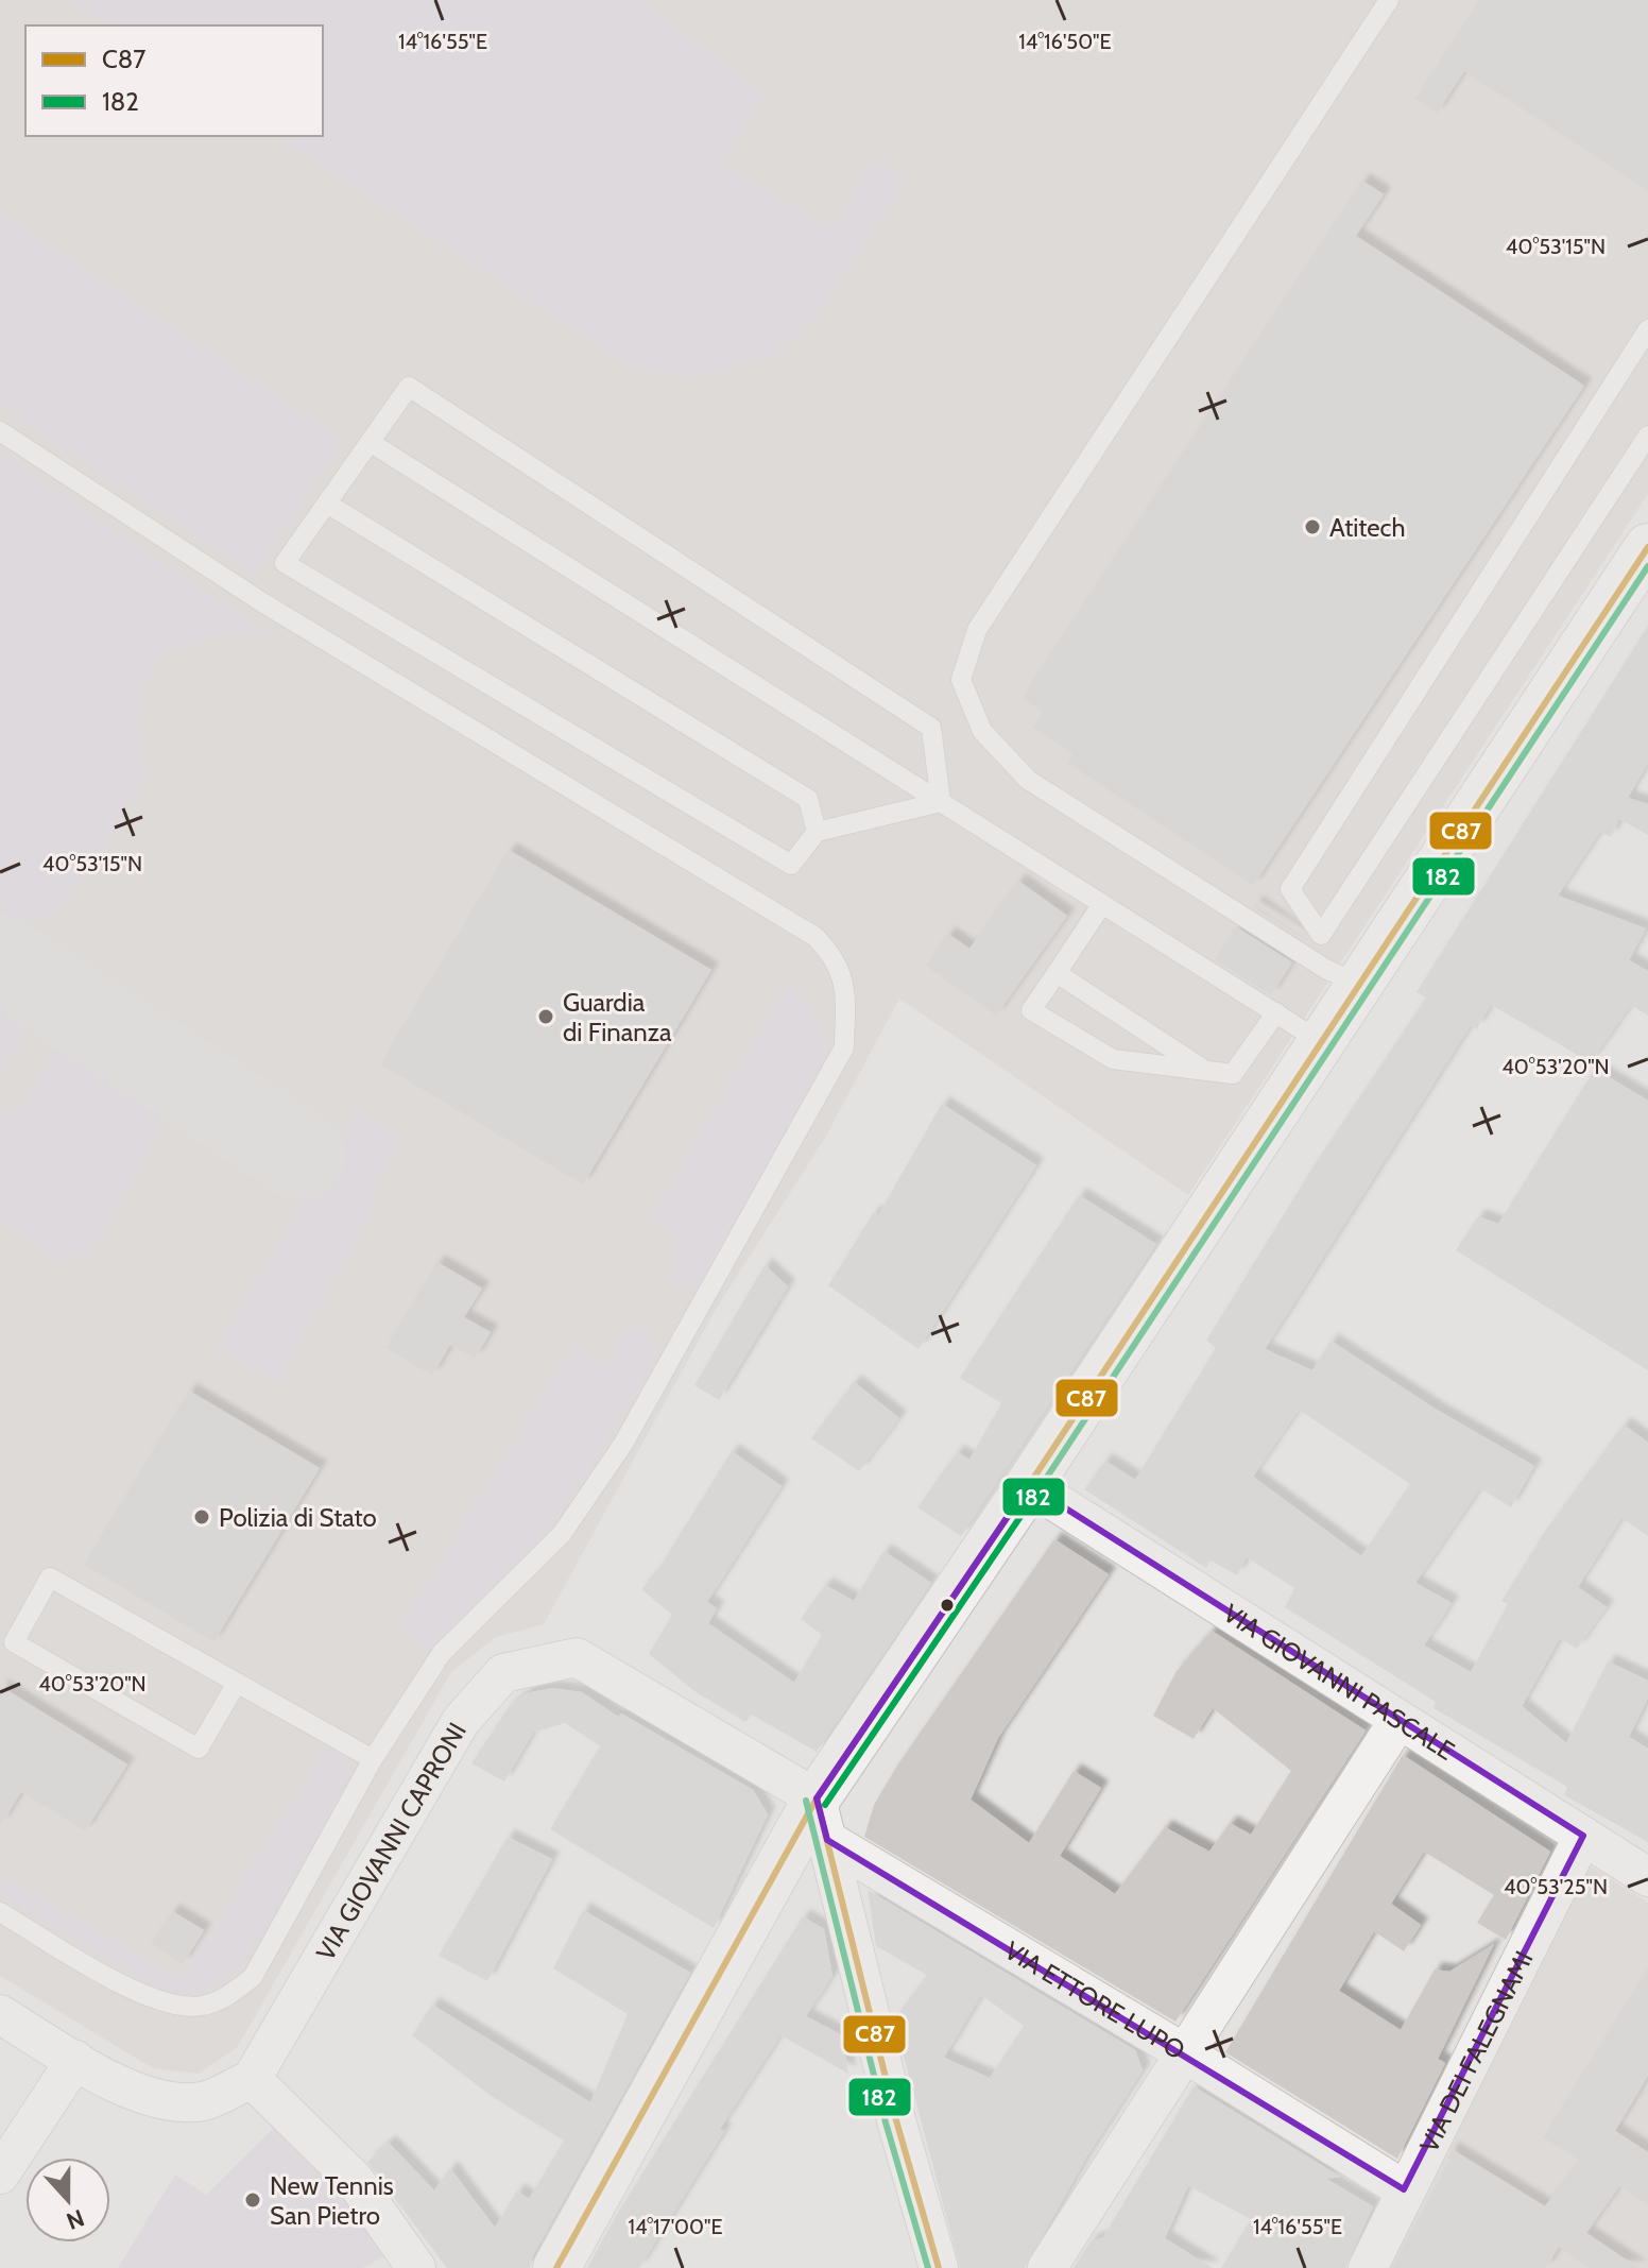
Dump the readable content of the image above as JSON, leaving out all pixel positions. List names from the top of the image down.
{
  "streets": {
    "street": [
      "VIA GIOVANNI PASCALE",
      "VIA GIOVANNI CAPRONI",
      "VIA ETTORE LUPO",
      "VIA DEI FALEGNAMI"
    ]
  },
  "crossings": [
    ["VIA GIOVANNI PASCALE", "VIA DEI FALEGNAMI"],
    ["VIA GIOVANNI CAPRONI", "VIA ETTORE LUPO"],
    ["VIA ETTORE LUPO", "VIA DEI FALEGNAMI"]
  ],
  "places": [
    "Atitech",
    "Guardia di Finanza",
    "Polizia di Stato",
    "New Tennis San Pietro"
  ],
  "lines": ["transit line C87", "transit line 182"],
  "legend": ["C87", "182"],
  "north": "bottom",
  "coordinates": [
    "14°16'55\"E",
    "14°16'50\"E",
    "40°53'15\"N",
    "40°53'20\"N",
    "40°53'25\"N",
    "14°17'00\"E"
  ]
}
